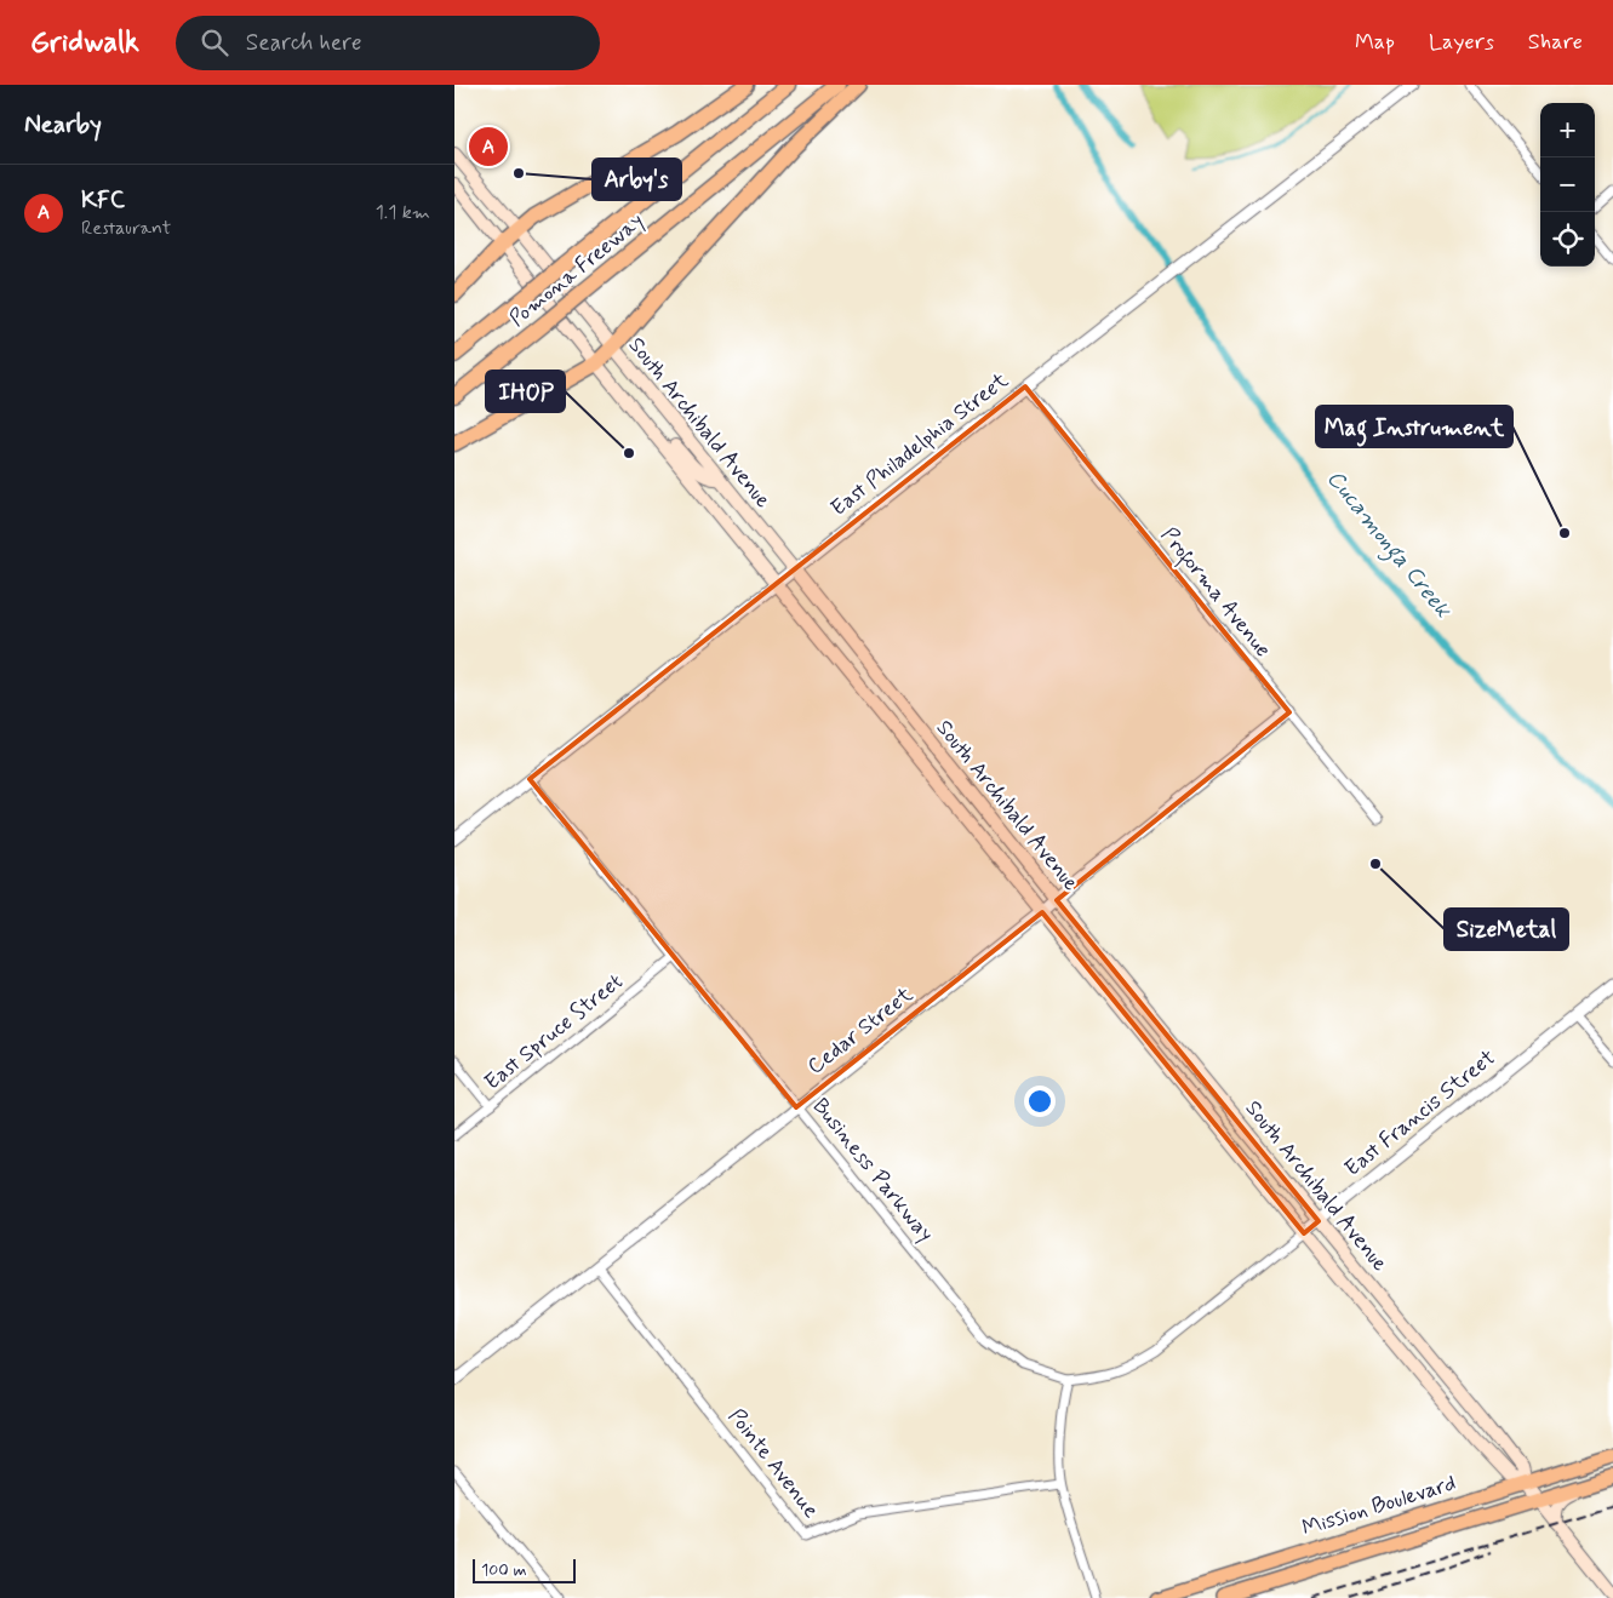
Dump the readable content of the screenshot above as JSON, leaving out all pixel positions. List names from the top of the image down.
{
  "streets": {
    "highway": ["Pomona Freeway"],
    "main road": ["South Archibald Avenue", "Mission Boulevard"],
    "street": [
      "East Philadelphia Street",
      "Proforma Avenue",
      "Cedar Street",
      "East Spruce Street",
      "East Francis Street",
      "Business Parkway",
      "Pointe Avenue"
    ]
  },
  "crossings": [
    ["South Archibald Avenue", "East Philadelphia Street"],
    ["South Archibald Avenue", "Cedar Street"],
    ["South Archibald Avenue", "East Francis Street"],
    ["South Archibald Avenue", "Mission Boulevard"],
    ["East Philadelphia Street", "Proforma Avenue"],
    ["East Philadelphia Street", "Business Parkway"],
    ["Proforma Avenue", "Cedar Street"],
    ["Cedar Street", "Business Parkway"],
    ["Cedar Street", "Pointe Avenue"],
    ["East Spruce Street", "Business Parkway"],
    ["East Francis Street", "Business Parkway"]
  ],
  "water": ["Cucamonga Creek"],
  "places": [
    "Arby's",
    "IHOP",
    "Mag Instrument",
    "SizeMetal"
  ],
  "scale_bar": "100 m",
  "page": {
    "header": "Gridwalk",
    "search": "Search here",
    "nav": ["Map", "Layers", "Share"],
    "heading": "Nearby",
    "map_buttons": ["+", "−"],
    "pins": "A",
    "list": [
      {
        "mark": "A",
        "name": "KFC",
        "note": "Restaurant",
        "value": "1.1 km"
      }
    ],
    "scale": "100 m"
  }
}
